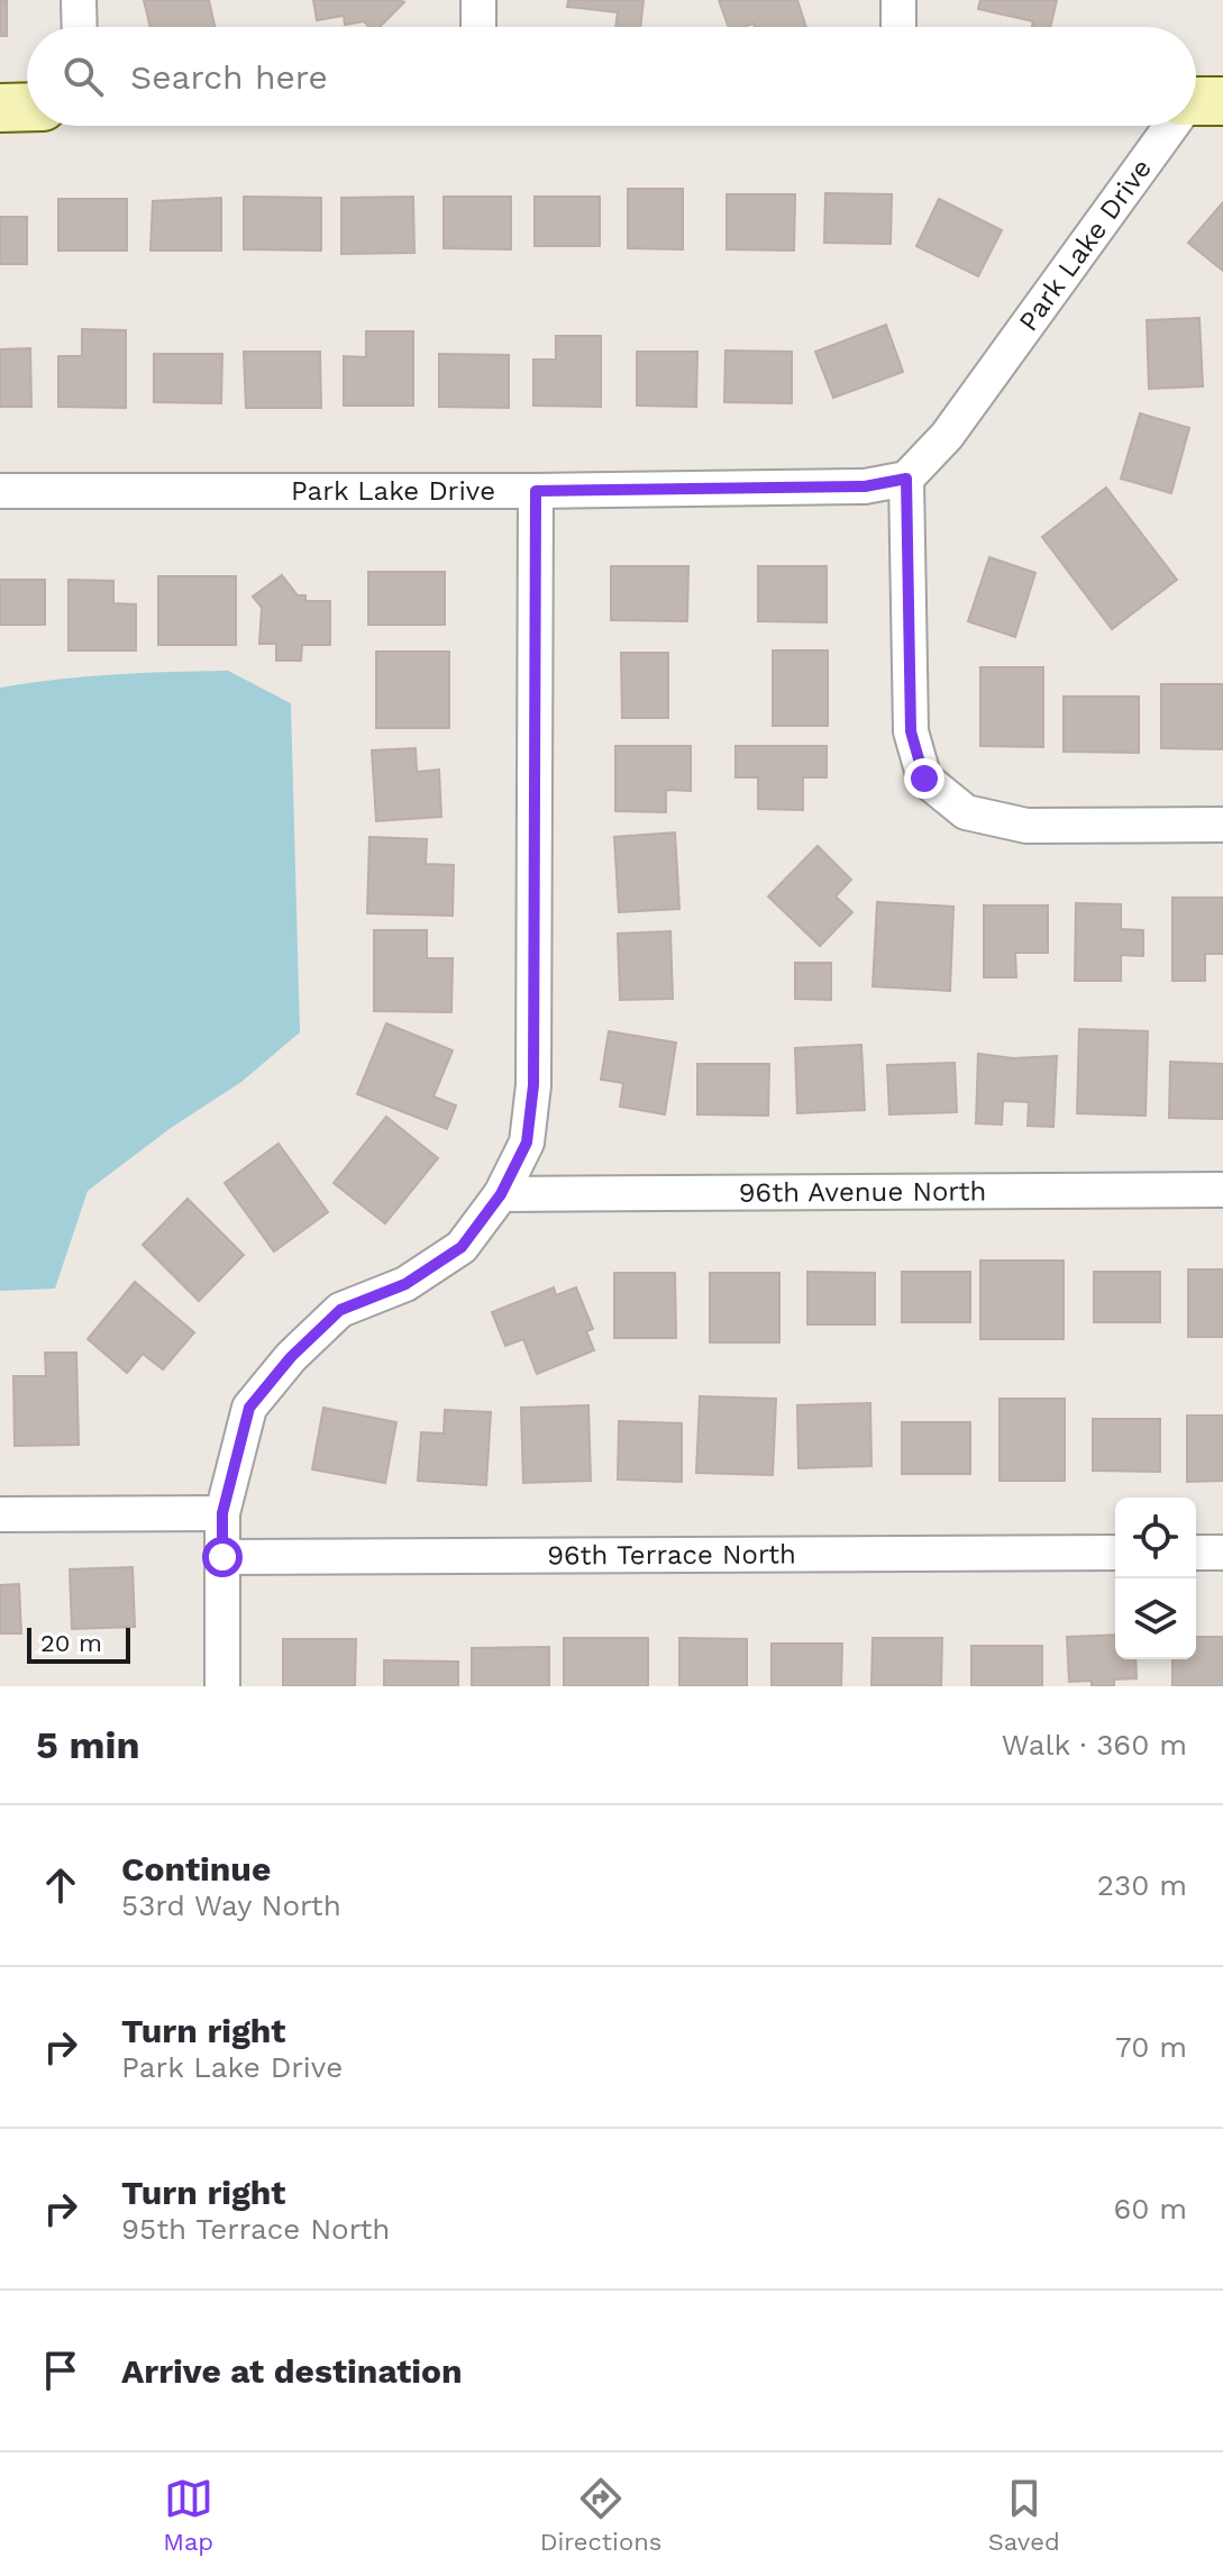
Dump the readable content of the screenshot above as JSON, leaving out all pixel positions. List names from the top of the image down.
{
  "streets": {
    "street": ["Park Lake Drive", "96th Avenue North", "96th Terrace North"]
  },
  "scale_bar": "20 m",
  "page": {
    "search": "Search here",
    "scale": "20 m",
    "heading": ["5 min", "Walk · 360 m"],
    "list": [
      ["Continue", "53rd Way North", "230 m"],
      ["Turn right", "Park Lake Drive", "70 m"],
      ["Turn right", "95th Terrace North", "60 m"],
      "Arrive at destination"
    ],
    "nav": ["Map", "Directions", "Saved"]
  }
}
